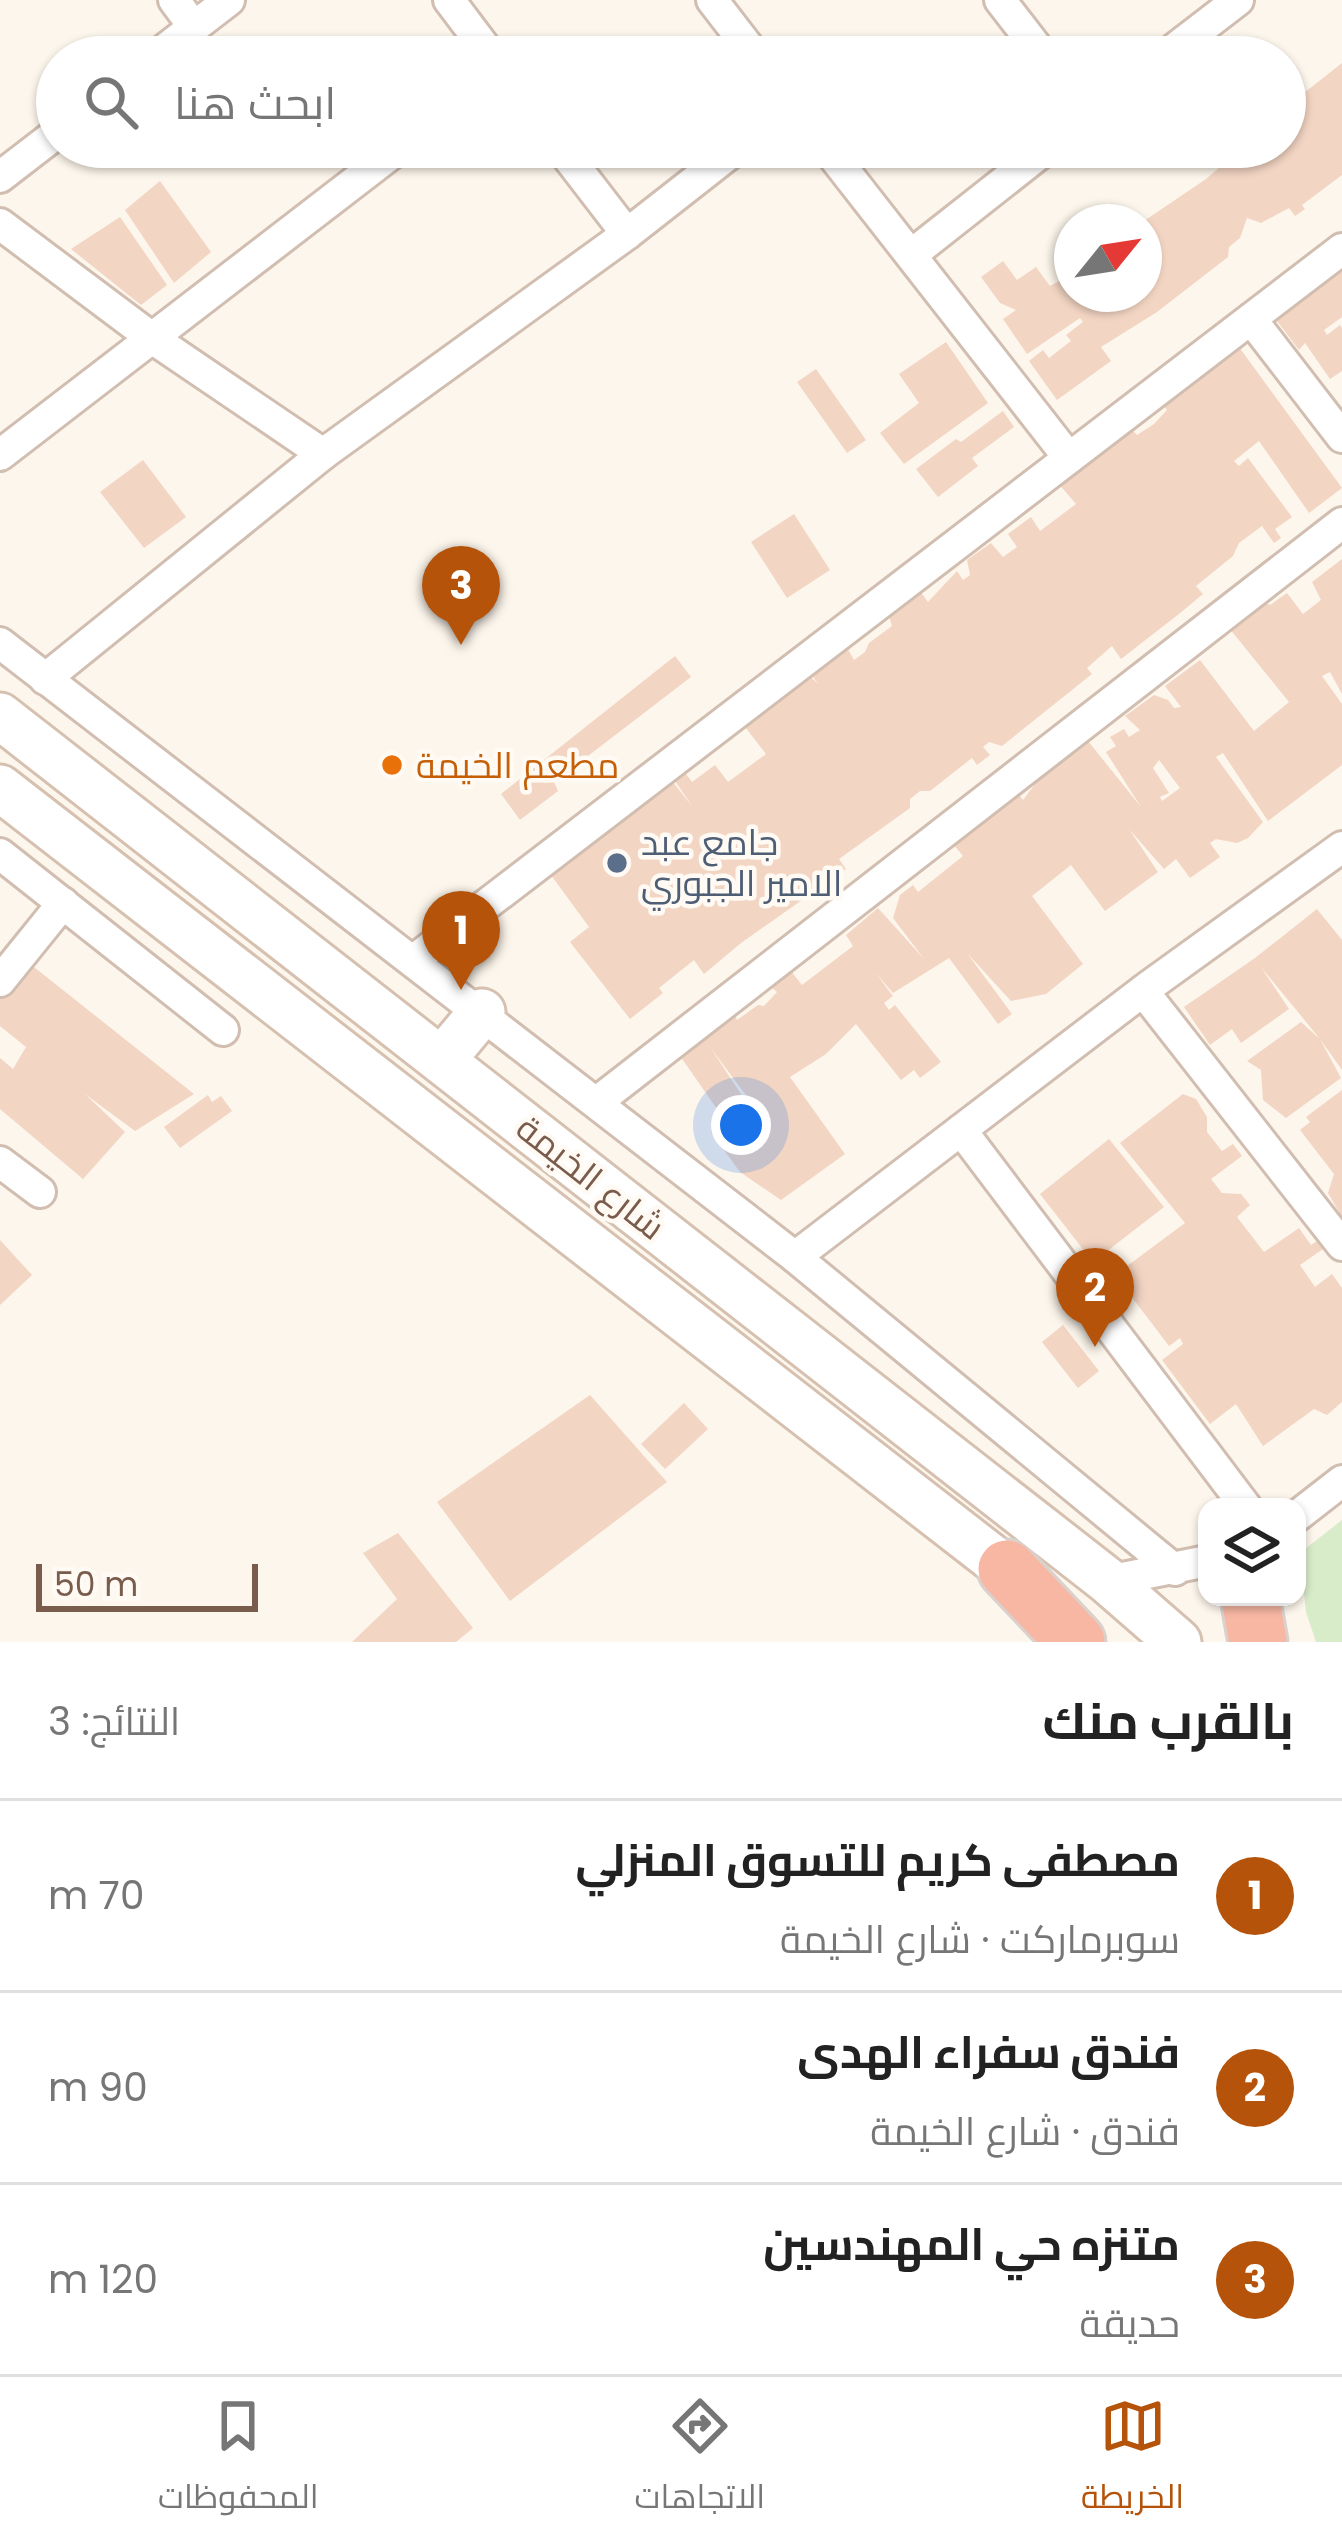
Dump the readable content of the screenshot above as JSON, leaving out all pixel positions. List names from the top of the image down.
{
  "streets": {
    "street": ["شارع الخيمة"]
  },
  "places": ["مطعم الخيمة", "جامع عبد الامير الجبوري"],
  "scale_bar": "50 m",
  "north": "top right",
  "page": {
    "search": "ابحث هنا",
    "pins": ["3", "1", "2"],
    "scale": "50 m",
    "heading": ["بالقرب منك", "النتائج: 3"],
    "list": [
      {
        "mark": "1",
        "name": "مصطفى كريم للتسوق المنزلي",
        "note": "سوبرماركت · شارع الخيمة",
        "value": "70 m"
      },
      {
        "mark": "2",
        "name": "فندق سفراء الهدى",
        "note": "فندق · شارع الخيمة",
        "value": "90 m"
      },
      {
        "mark": "3",
        "name": "متنزه حي المهندسين",
        "note": "حديقة",
        "value": "120 m"
      }
    ],
    "nav": ["الخريطة", "الاتجاهات", "المحفوظات"]
  }
}
